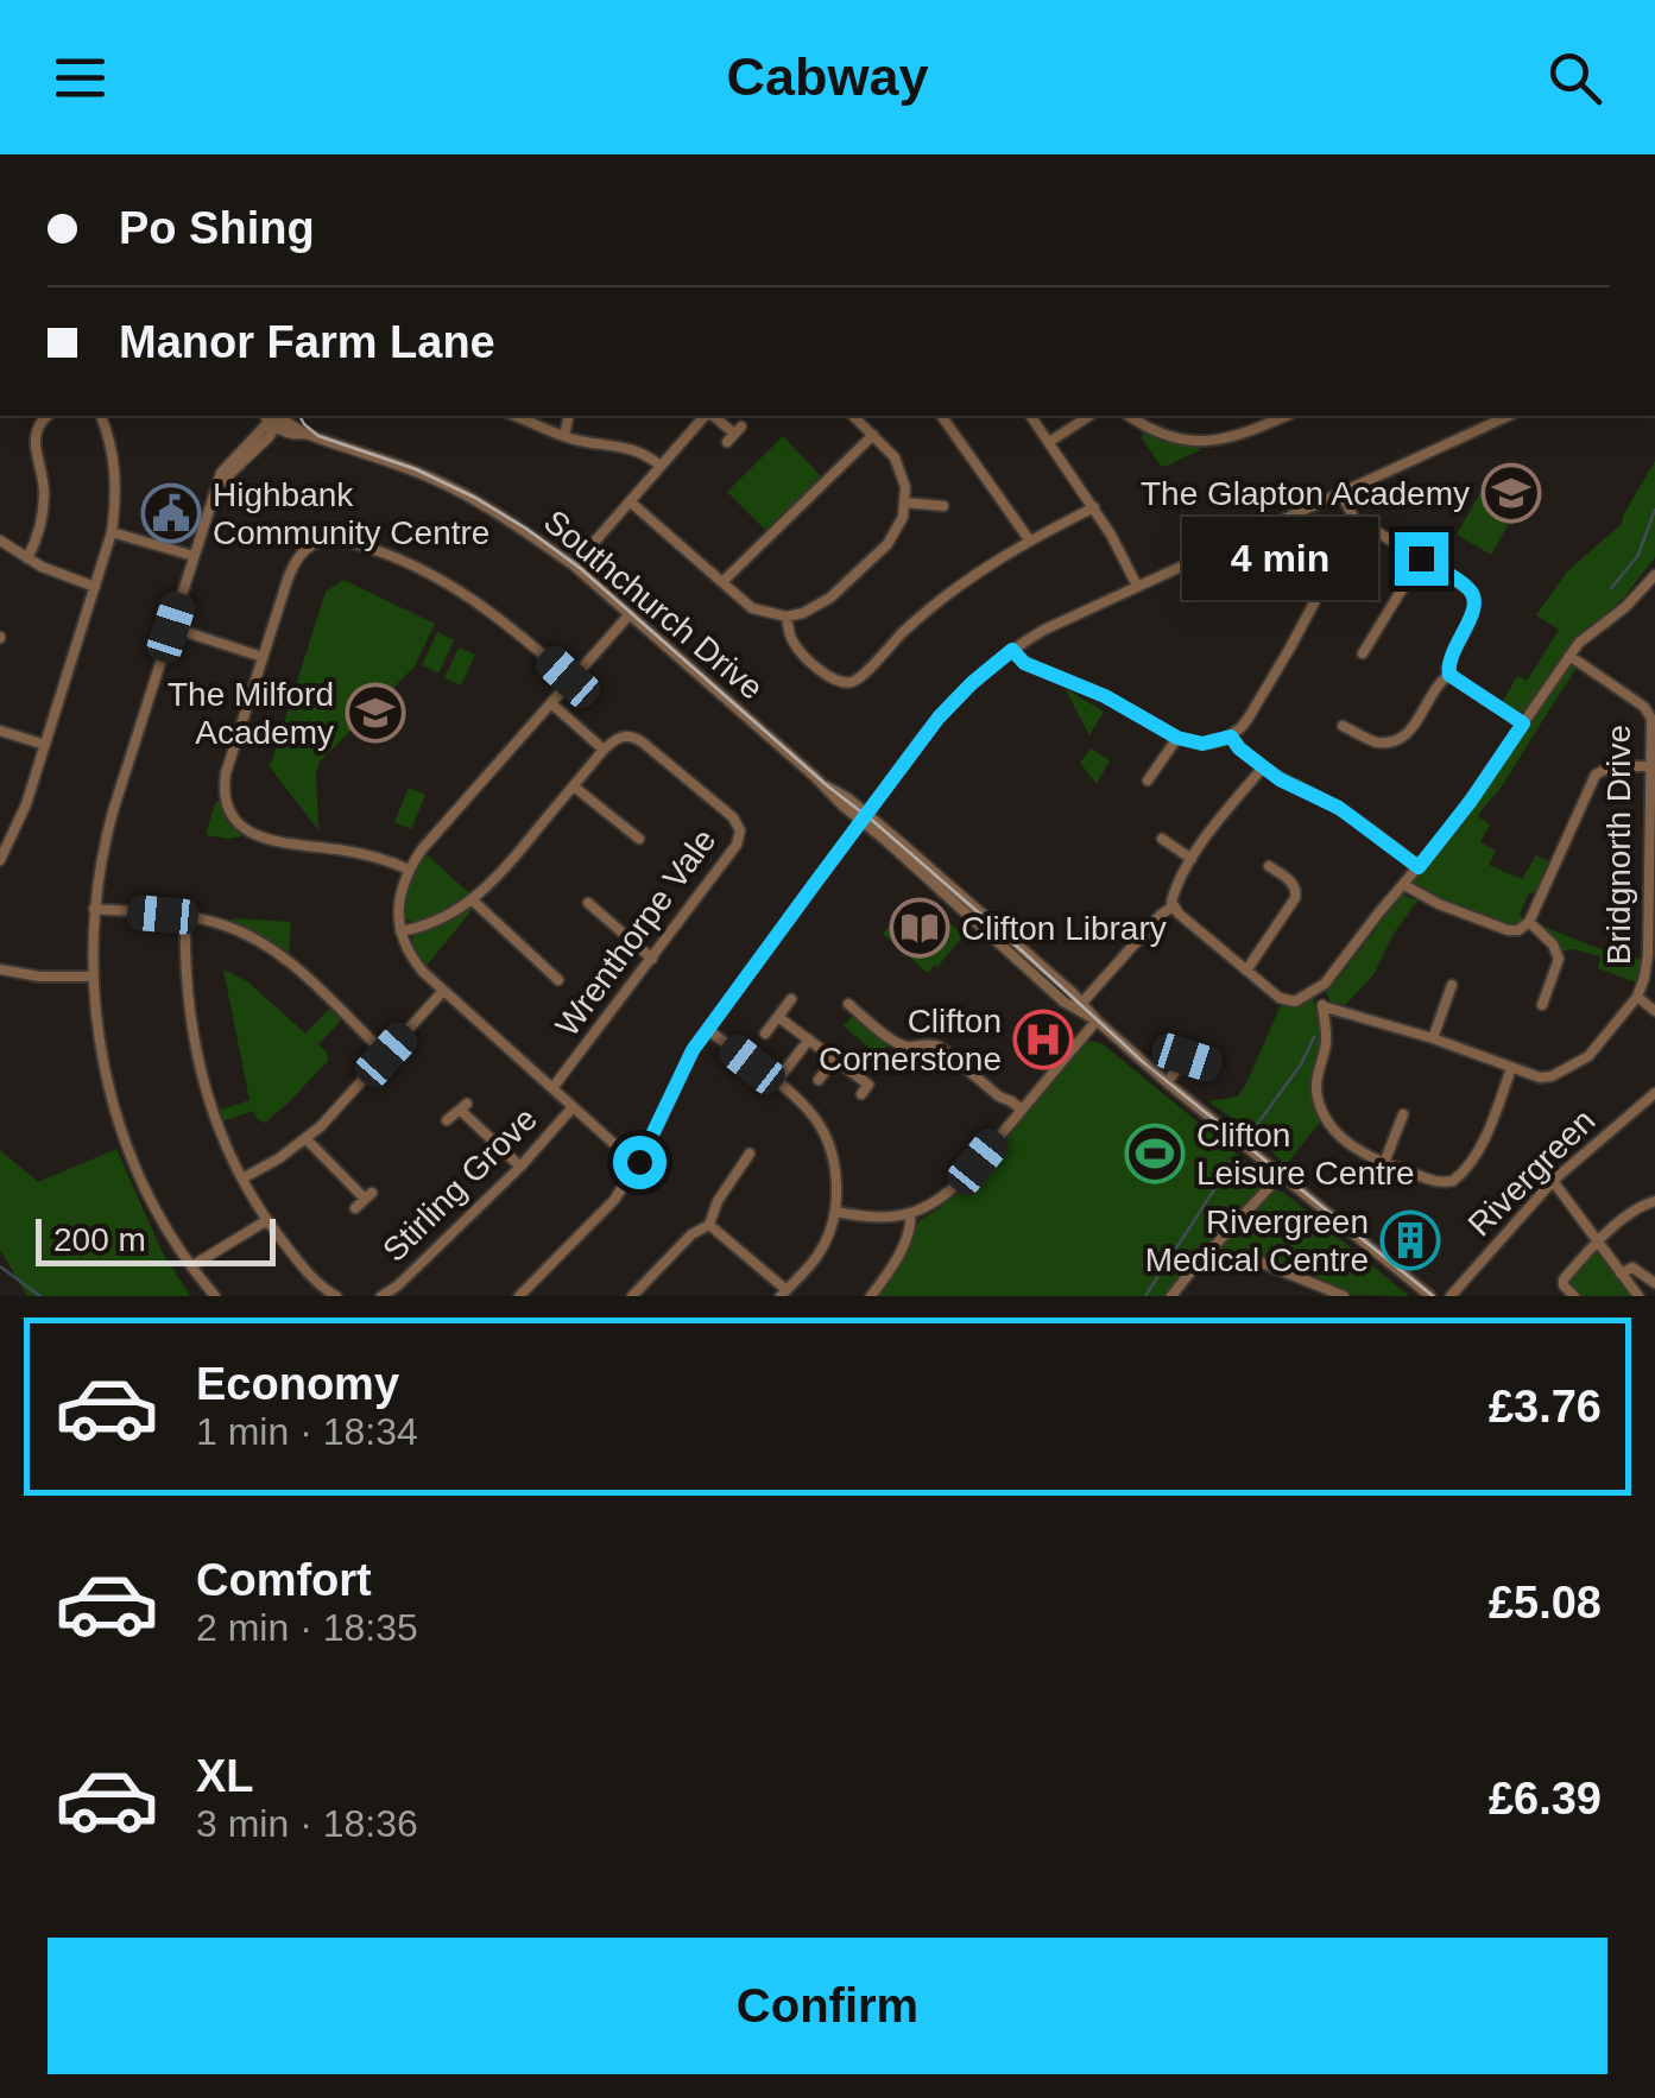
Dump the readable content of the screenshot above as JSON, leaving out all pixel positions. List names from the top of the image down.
{
  "streets": {
    "street": [
      "Southchurch Drive",
      "Bridgnorth Drive",
      "Wrenthorpe Vale",
      "Rivergreen",
      "Stirling Grove"
    ]
  },
  "places": {
    "school or university": ["The Glapton Academy", "The Milford Academy"],
    "public building": ["Highbank Community Centre"],
    "library": ["Clifton Library"],
    "hospital": ["Clifton Cornerstone"],
    "sports": ["Clifton Leisure Centre"],
    "building": ["Rivergreen Medical Centre"]
  },
  "scale_bar": "200 m",
  "page": {
    "header": "Cabway",
    "banner": ["Po Shing", "Manor Farm Lane"],
    "bubble": "4 min",
    "scale": "200 m",
    "list": [
      {
        "name": "Economy",
        "note": "1 min · 18:34",
        "value": "£3.76"
      },
      {
        "name": "Comfort",
        "note": "2 min · 18:35",
        "value": "£5.08"
      },
      {
        "name": "XL",
        "note": "3 min · 18:36",
        "value": "£6.39"
      }
    ],
    "buttons": "Confirm"
  }
}
